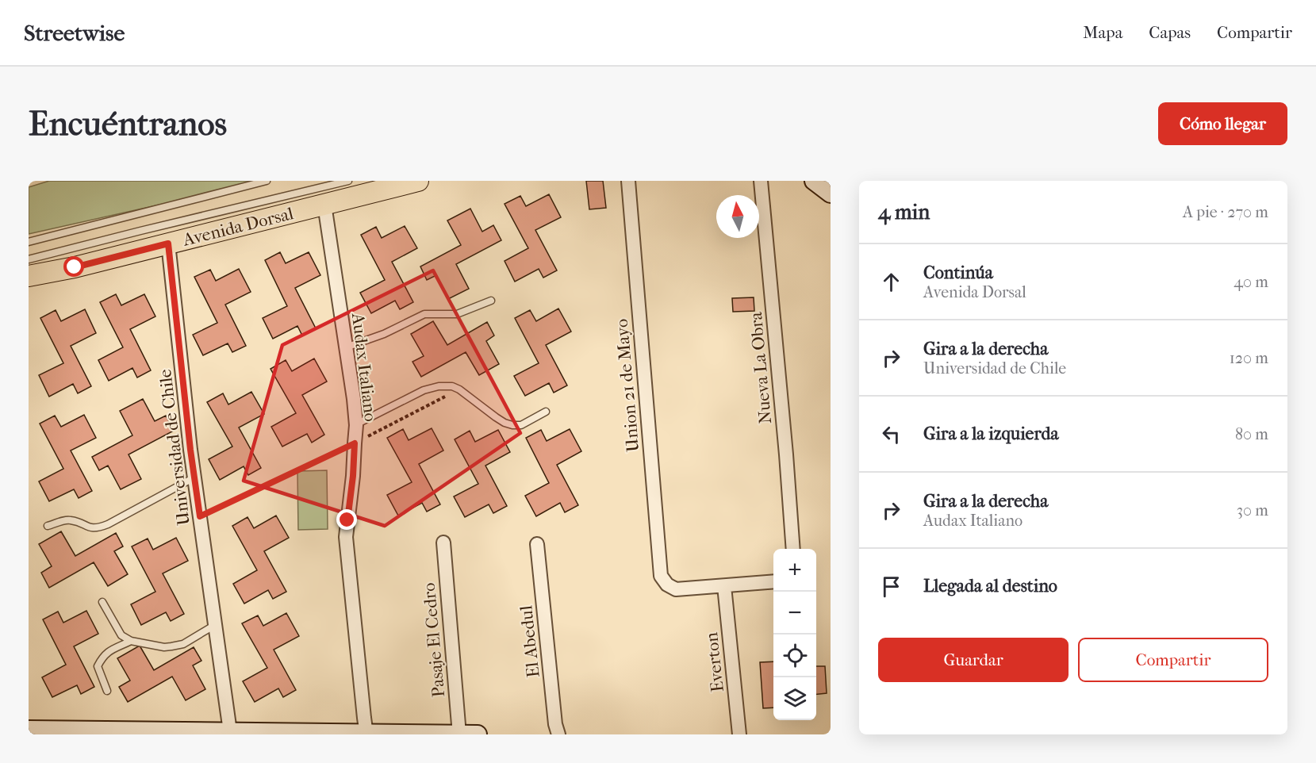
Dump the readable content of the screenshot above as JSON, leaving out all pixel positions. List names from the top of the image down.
{
  "streets": {
    "main road": ["Avenida Dorsal"],
    "street": [
      "Audax Italiano",
      "Nueva La Obra",
      "Union 21 de Mayo",
      "Universidad de Chile",
      "Pasaje El Cedro",
      "El Abedul",
      "Everton"
    ]
  },
  "crossings": [
    ["Avenida Dorsal", "Audax Italiano"],
    ["Avenida Dorsal", "Universidad de Chile"],
    ["Union 21 de Mayo", "Everton"]
  ],
  "north": "top",
  "page": {
    "header": "Streetwise",
    "nav": ["Mapa", "Capas", "Compartir"],
    "buttons": [
      "Cómo llegar",
      ["Guardar", "Compartir"]
    ],
    "title": "Encuéntranos",
    "heading": ["4 min", "A pie · 270 m"],
    "list": [
      ["Continúa", "Avenida Dorsal", "40 m"],
      ["Gira a la derecha", "Universidad de Chile", "120 m"],
      ["Gira a la izquierda", "80 m"],
      ["Gira a la derecha", "Audax Italiano", "30 m"],
      "Llegada al destino"
    ],
    "map_buttons": ["+", "−"]
  }
}
